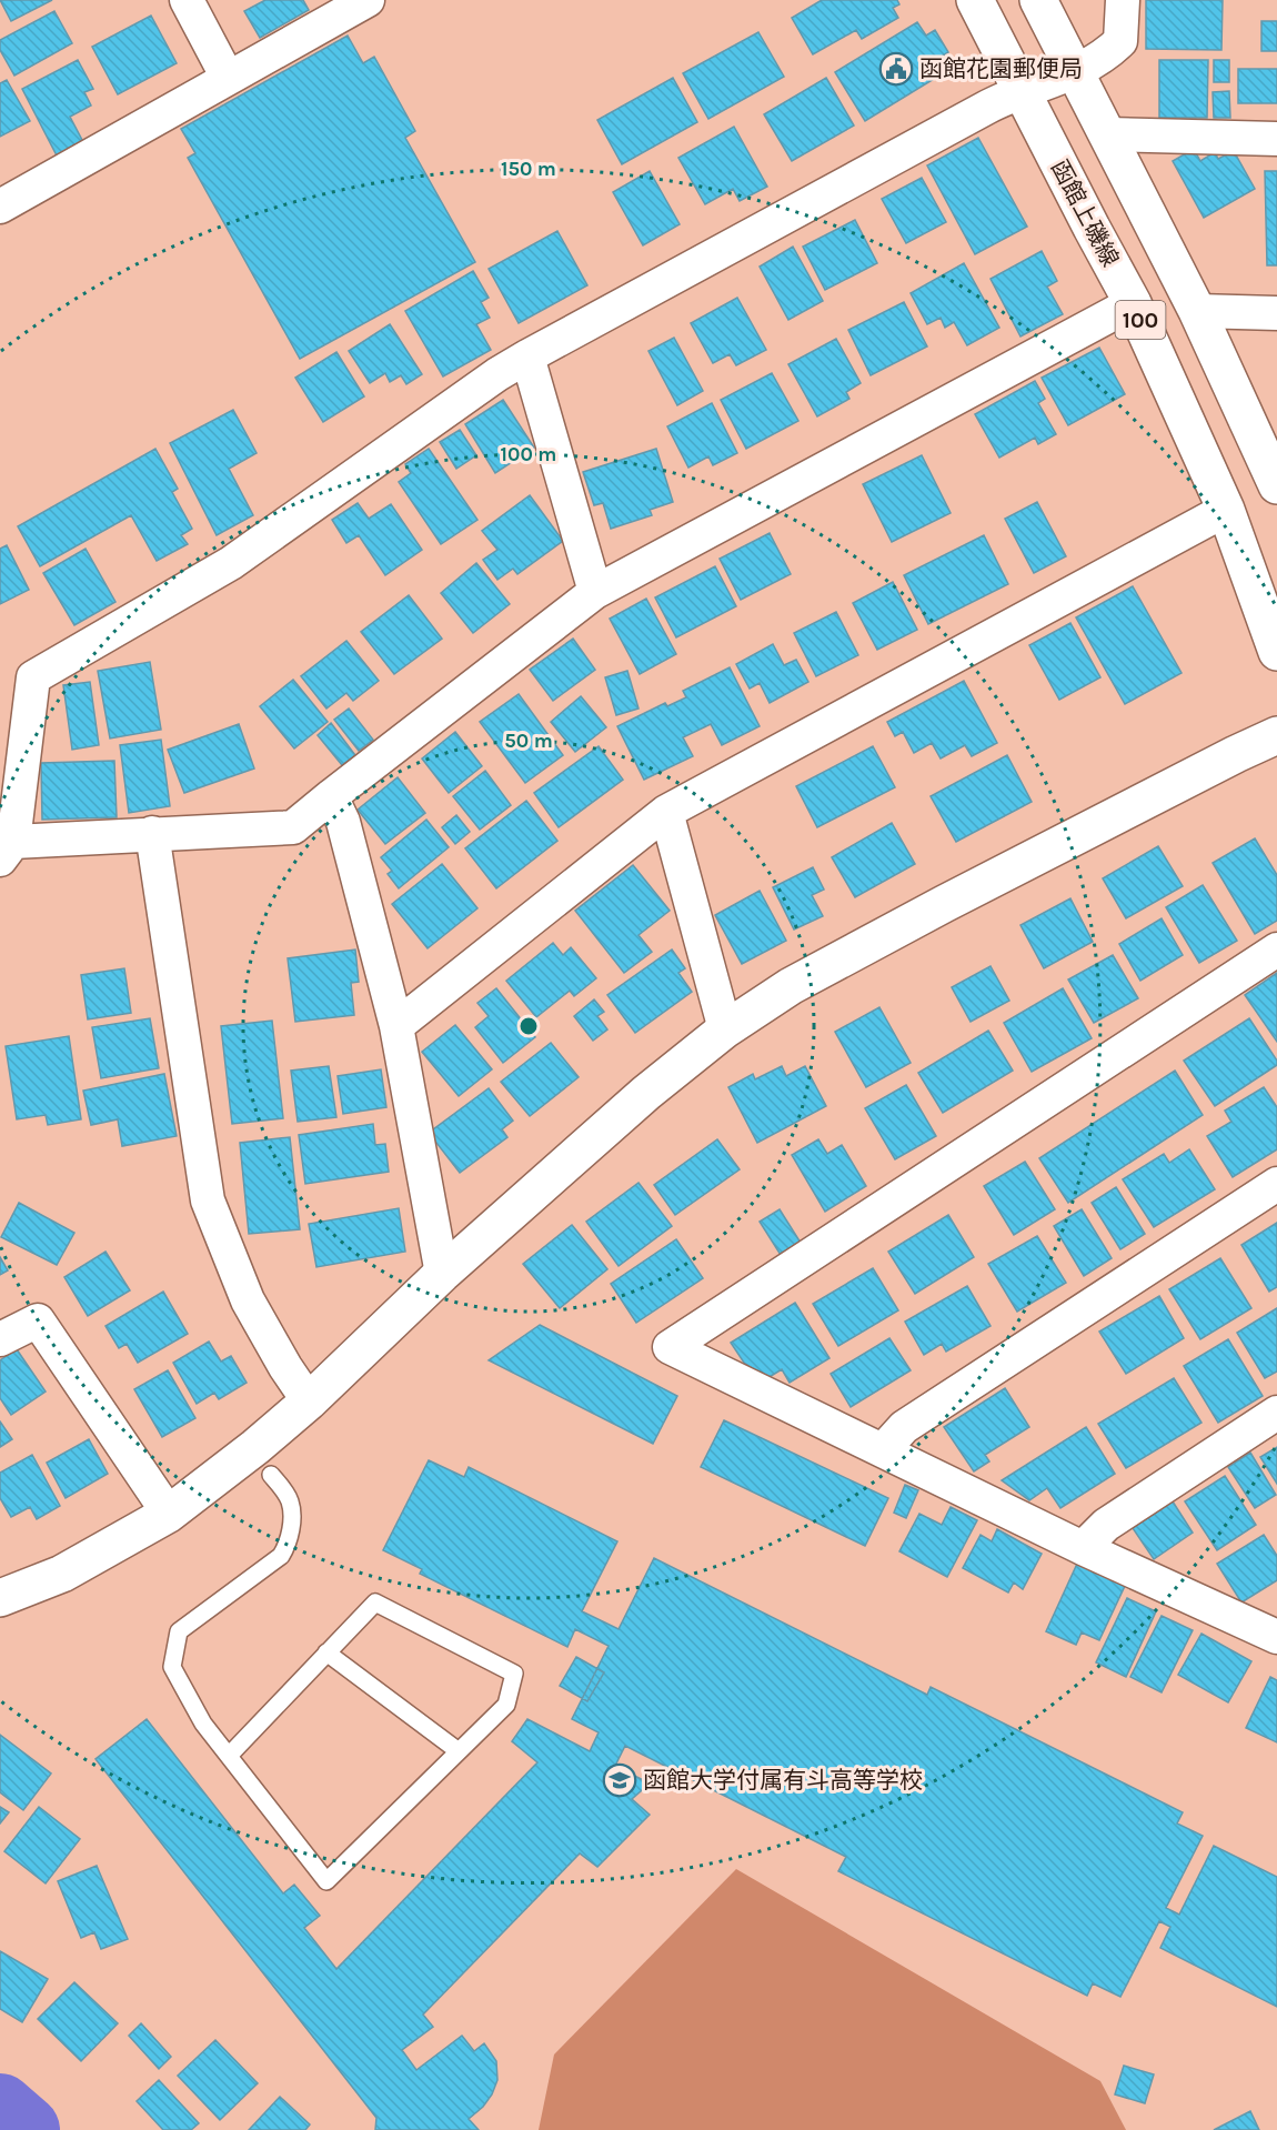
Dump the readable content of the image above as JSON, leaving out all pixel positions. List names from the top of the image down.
{
  "streets": {
    "street": ["函館上磯線", "100"]
  },
  "places": {
    "public building": ["函館花園郵便局"],
    "school or university": ["函館大学付属有斗高等学校"]
  },
  "rings": ["150 m", "100 m", "50 m"]
}
